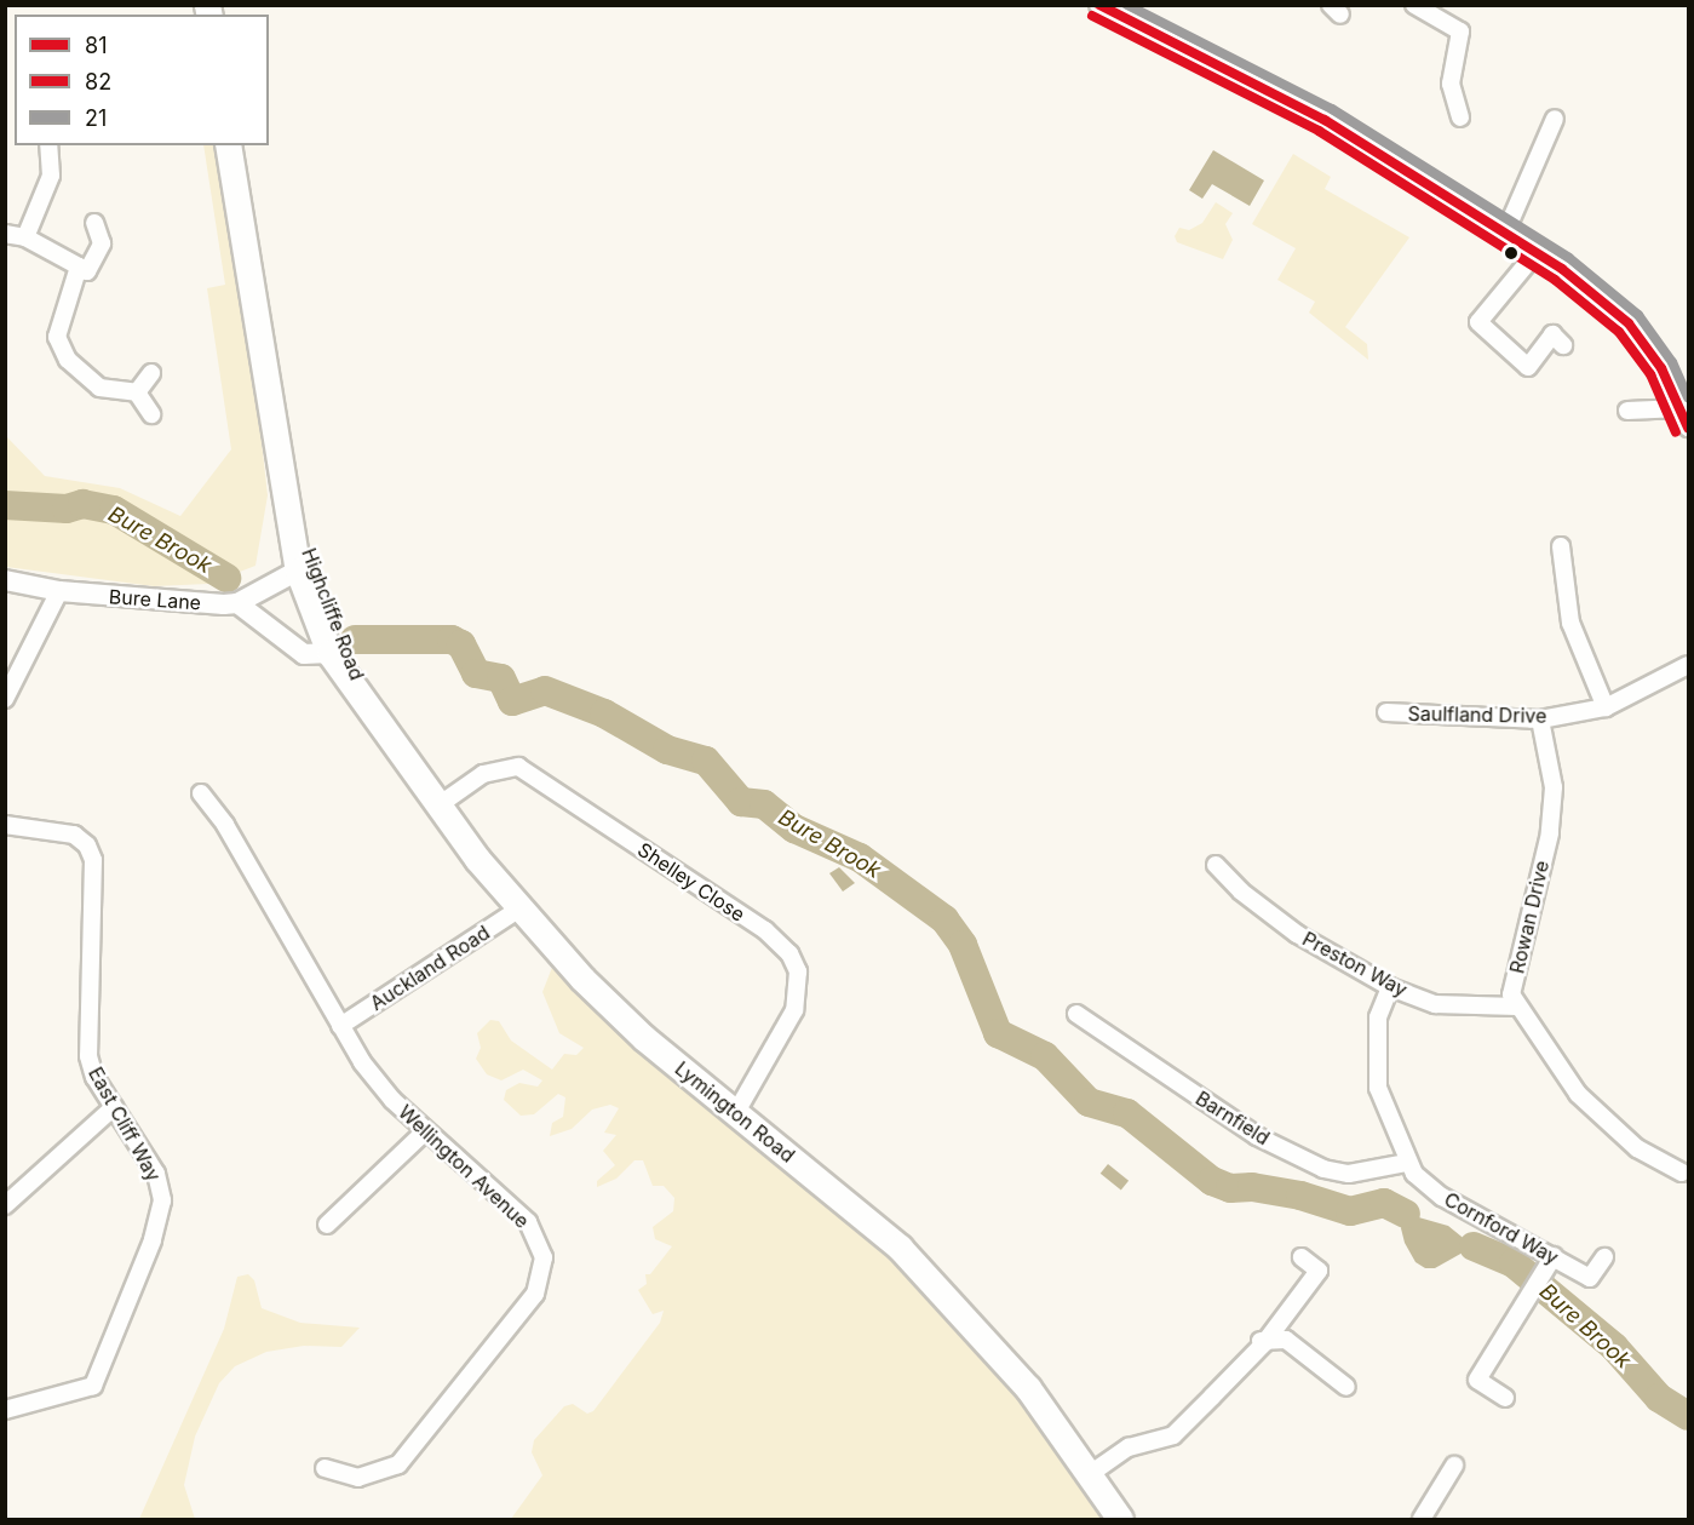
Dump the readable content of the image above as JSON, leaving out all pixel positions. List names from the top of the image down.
{
  "streets": {
    "main road": ["Highcliffe Road", "Lymington Road"],
    "street": [
      "Bure Lane",
      "Saulfland Drive",
      "Shelley Close",
      "Rowan Drive",
      "Preston Way",
      "Auckland Road",
      "Barnfield",
      "East Cliff Way",
      "Wellington Avenue",
      "Cornford Way"
    ]
  },
  "crossings": [
    ["Bure Lane", "Highcliffe Road"],
    ["Highcliffe Road", "Lymington Road"],
    ["Saulfland Drive", "Rowan Drive"],
    ["Shelley Close", "Lymington Road"],
    ["Rowan Drive", "Preston Way"],
    ["Preston Way", "Cornford Way"],
    ["Auckland Road", "Lymington Road"],
    ["Auckland Road", "Wellington Avenue"],
    ["Barnfield", "Cornford Way"]
  ],
  "water": ["Bure Brook"],
  "lines": ["transit line 81", "transit line 21", "transit line 82"],
  "legend": ["81", "82", "21"]
}
